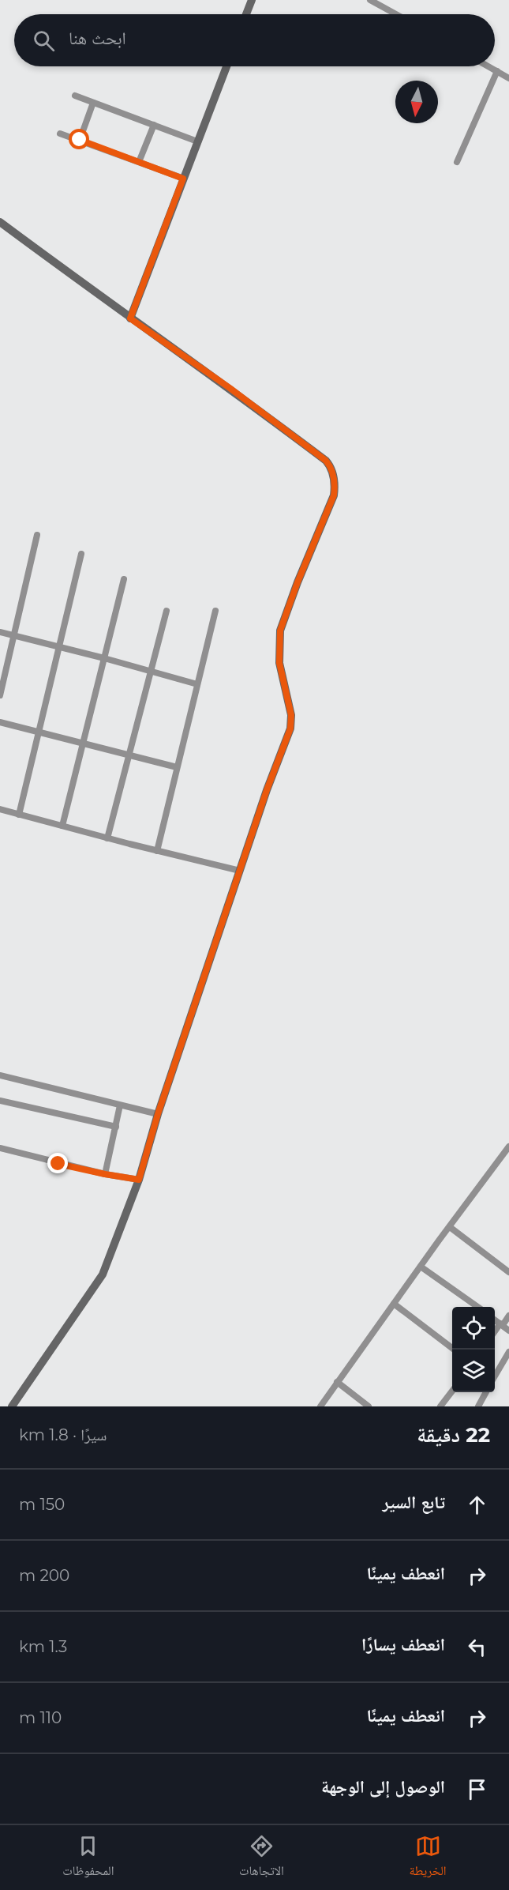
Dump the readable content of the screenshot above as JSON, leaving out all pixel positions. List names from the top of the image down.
{
  "north": "bottom",
  "page": {
    "search": "ابحث هنا",
    "heading": ["22 دقيقة", "سيرًا · 1.8 km"],
    "list": [
      ["تابع السير", "150 m"],
      ["انعطف يمينًا", "200 m"],
      ["انعطف يسارًا", "1.3 km"],
      ["انعطف يمينًا", "110 m"],
      "الوصول إلى الوجهة"
    ],
    "nav": ["الخريطة", "الاتجاهات", "المحفوظات"]
  }
}
